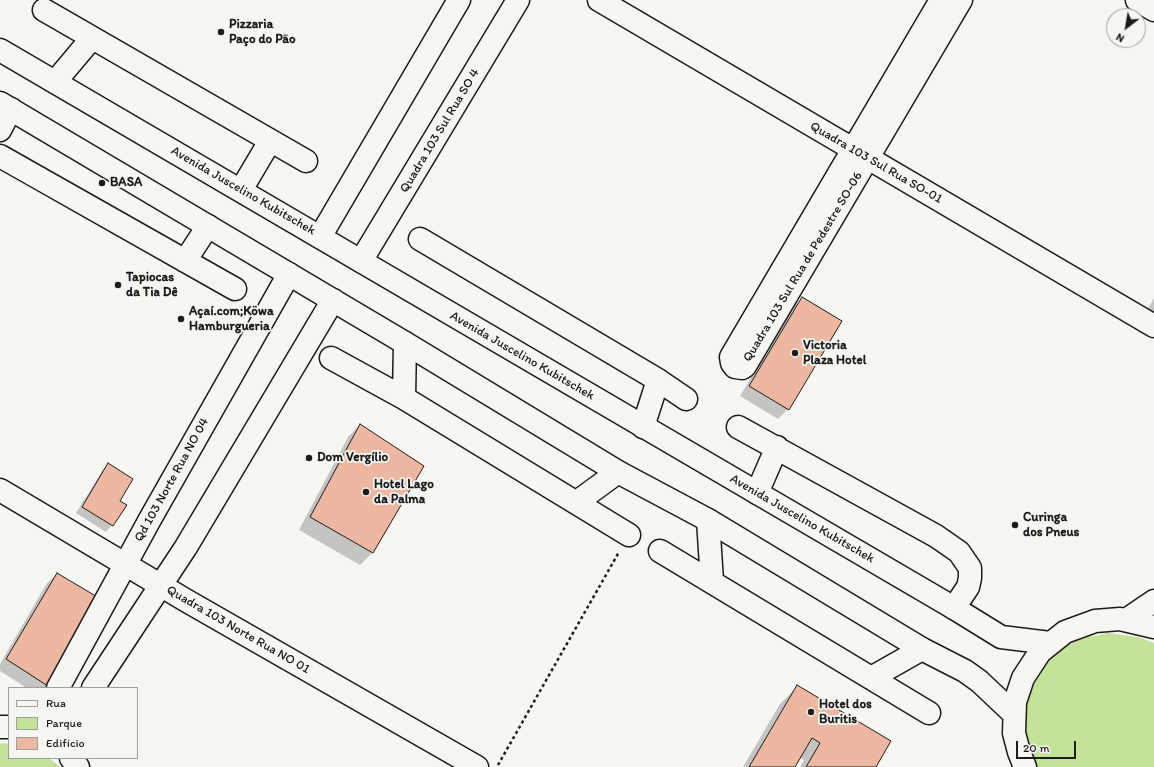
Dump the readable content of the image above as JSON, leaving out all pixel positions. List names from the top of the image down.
{
  "streets": {
    "street": [
      "Quadra 103 Sul Rua SO 4",
      "Quadra 103 Sul Rua SO-01",
      "Avenida Juscelino Kubitschek",
      "Quadra 103 Sul Rua de Pedestre SO-06",
      "Qd 103 Norte Rua NO 04",
      "Quadra 103 Norte Rua NO 01"
    ]
  },
  "crossings": [
    ["Quadra 103 Sul Rua SO 4", "Avenida Juscelino Kubitschek"],
    ["Quadra 103 Sul Rua SO-01", "Quadra 103 Sul Rua de Pedestre SO-06"],
    ["Qd 103 Norte Rua NO 04", "Quadra 103 Norte Rua NO 01"]
  ],
  "places": [
    "Pizzaria Paço do Pão",
    "BASA",
    "Tapiocas da Tia Dê",
    "Açaí.com;Köwa Hamburgueria",
    "Victoria Plaza Hotel",
    "Dom Vergílio",
    "Hotel Lago da Palma",
    "Curinga dos Pneus",
    "Hotel dos Buritis"
  ],
  "legend": ["Rua", "Parque", "Edifício"],
  "scale_bar": "20 m",
  "north": "bottom left"
}
